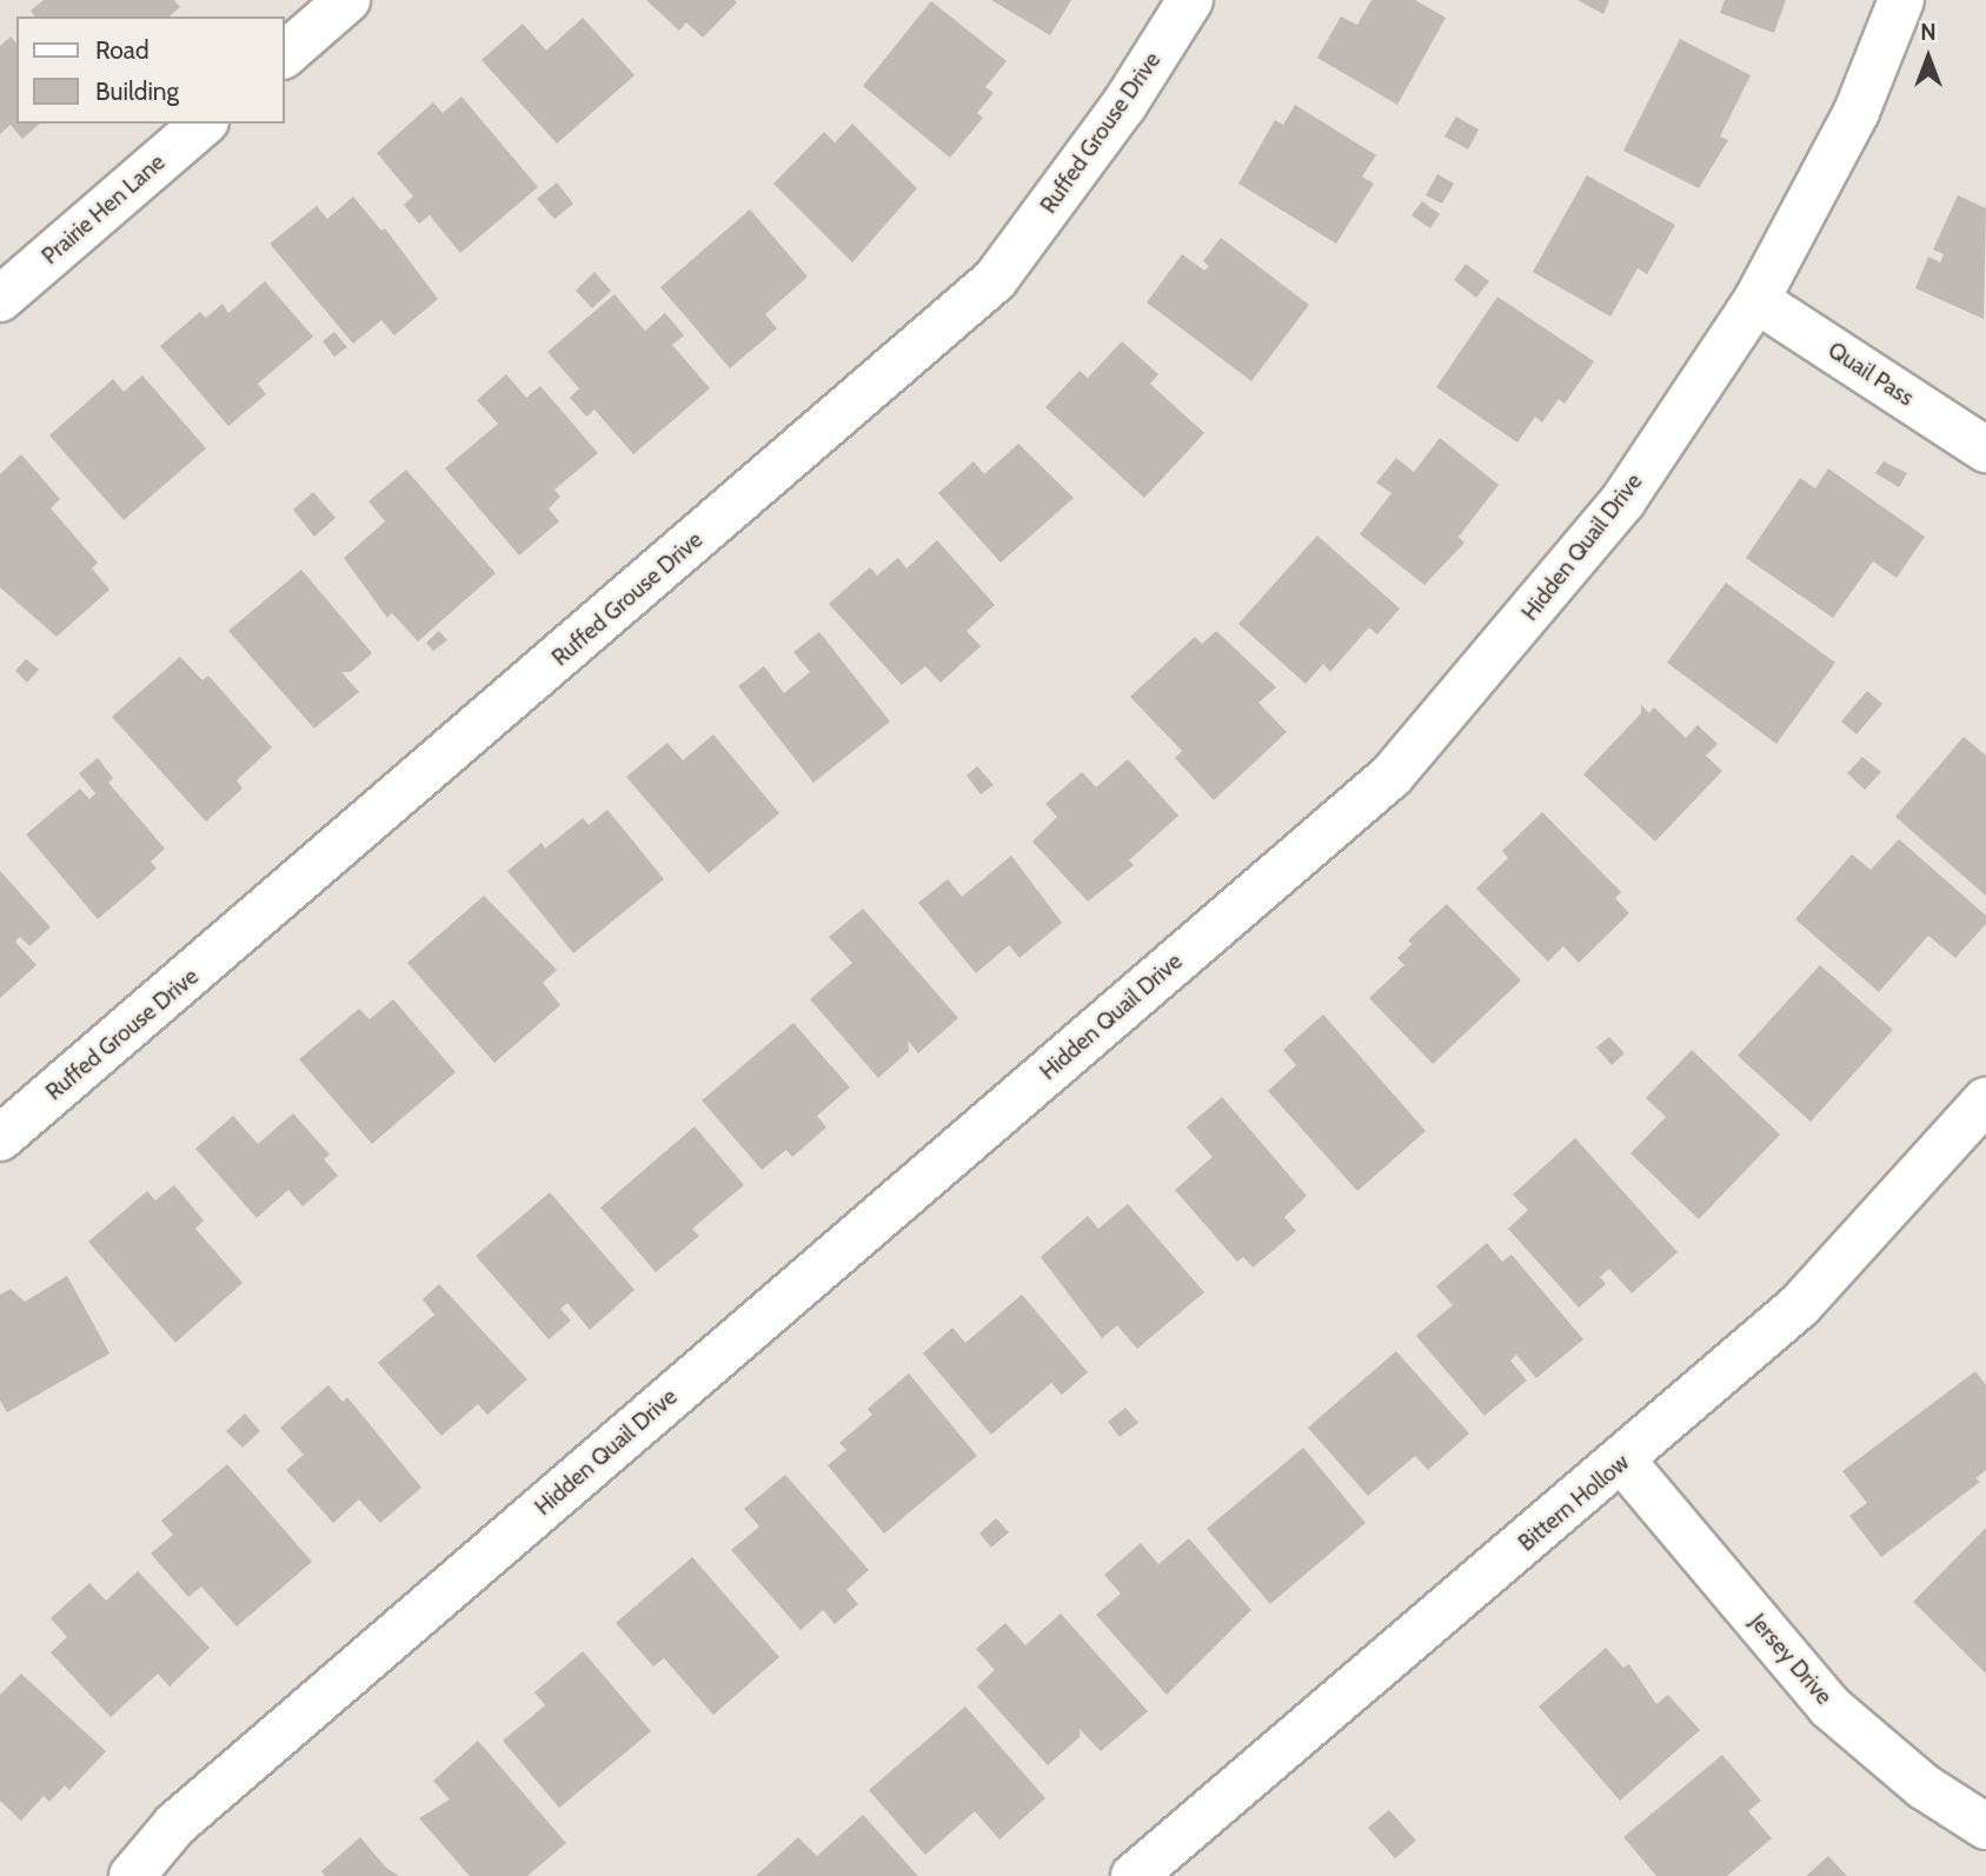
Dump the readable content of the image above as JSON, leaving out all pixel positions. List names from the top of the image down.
{
  "streets": {
    "street": [
      "Ruffed Grouse Drive",
      "Prairie Hen Lane",
      "Quail Pass",
      "Hidden Quail Drive",
      "Bittern Hollow",
      "Jersey Drive"
    ]
  },
  "crossings": [
    ["Quail Pass", "Hidden Quail Drive"],
    ["Bittern Hollow", "Jersey Drive"]
  ],
  "legend": ["Road", "Building"],
  "north": "top"
}
